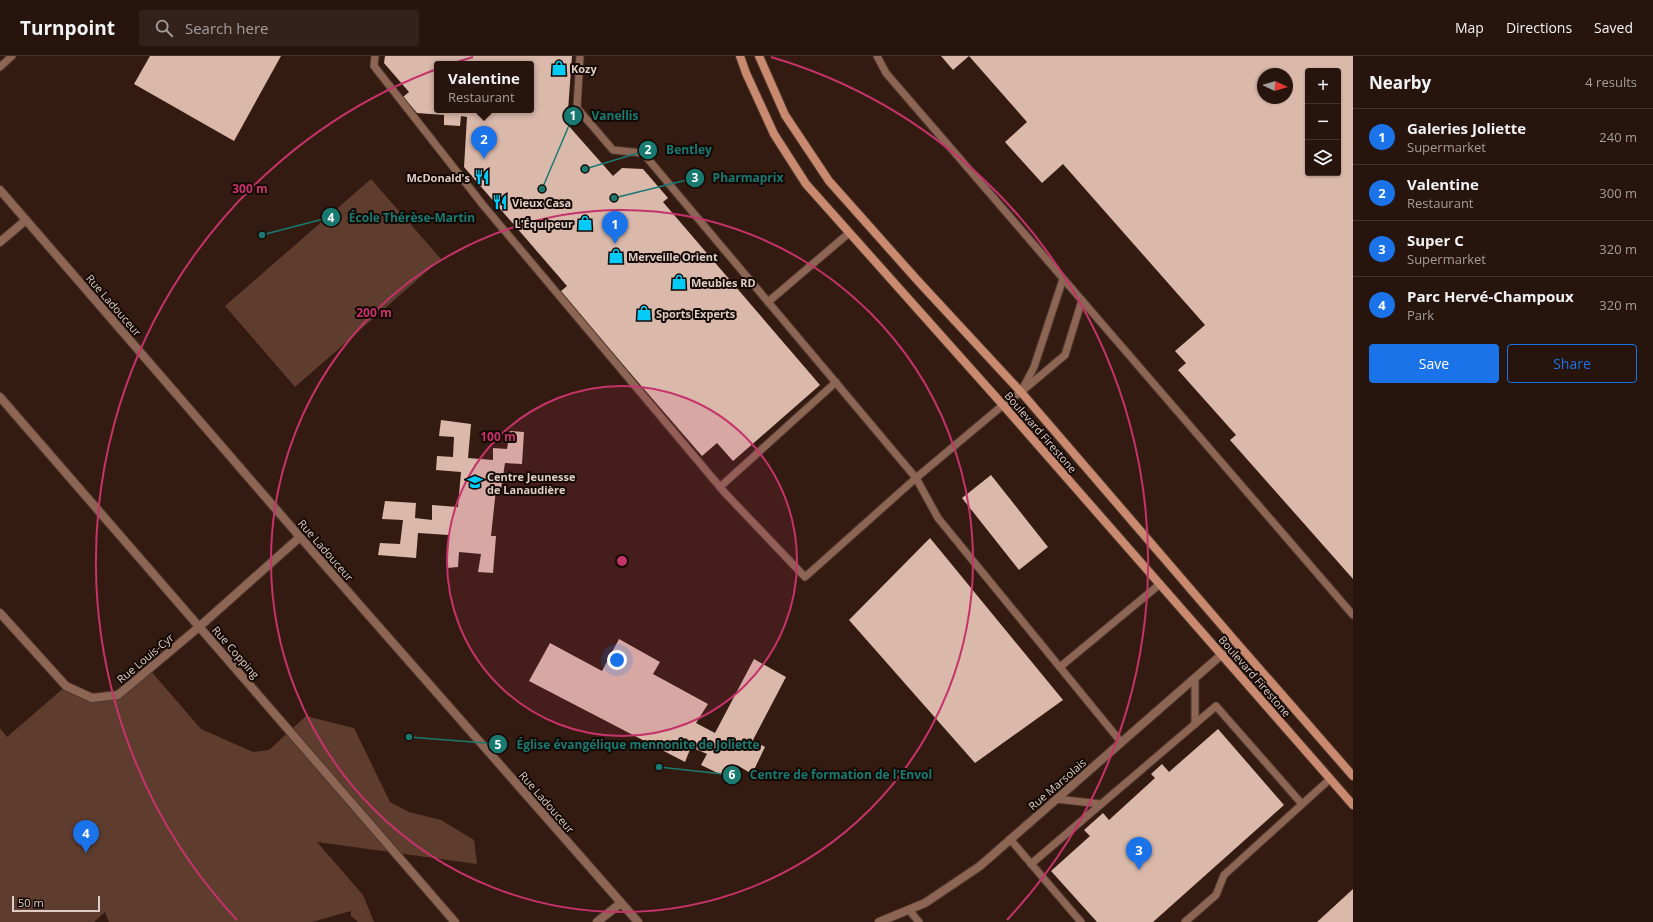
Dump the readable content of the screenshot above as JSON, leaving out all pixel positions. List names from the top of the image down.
{
  "streets": {
    "main road": ["Boulevard Firestone"],
    "street": [
      "Rue Ladouceur",
      "Rue Copping",
      "Rue Louis-Cyr",
      "Rue Marsolais"
    ]
  },
  "crossings": [
    ["Rue Ladouceur", "Rue Louis-Cyr"],
    ["Boulevard Firestone", "Rue Marsolais"],
    ["Rue Copping", "Rue Louis-Cyr"]
  ],
  "places": {
    "shop": [
      "Kozy",
      "L'Équipeur",
      "Merveille Orient",
      "Meubles RD",
      "Sports Experts"
    ],
    "other": [
      "Bentley",
      "Vanellis",
      "Pharmaprix",
      "École Thérèse-Martin",
      "Église évangélique mennonite de Joliette",
      "Centre de formation de l'Envol"
    ],
    "restaurant": ["McDonald's", "Vieux Casa"],
    "school or university": ["Centre Jeunesse de Lanaudière"]
  },
  "scale_bar": "50 m",
  "north": "right",
  "page": {
    "header": "Turnpoint",
    "search": "Search here",
    "nav": ["Map", "Directions", "Saved"],
    "heading": ["Nearby", "4 results"],
    "popup": ["Valentine", "Restaurant"],
    "map_buttons": ["+", "−"],
    "list": [
      {
        "mark": "1",
        "name": "Galeries Joliette",
        "note": "Supermarket",
        "value": "240 m"
      },
      {
        "mark": "2",
        "name": "Valentine",
        "note": "Restaurant",
        "value": "300 m"
      },
      {
        "mark": "3",
        "name": "Super C",
        "note": "Supermarket",
        "value": "320 m"
      },
      {
        "mark": "4",
        "name": "Parc Hervé-Champoux",
        "note": "Park",
        "value": "320 m"
      }
    ],
    "pins": [
      "2",
      "1",
      "4",
      "3"
    ],
    "buttons": ["Save", "Share"],
    "scale": "50 m"
  },
  "rings": ["300 m", "200 m", "100 m"]
}
